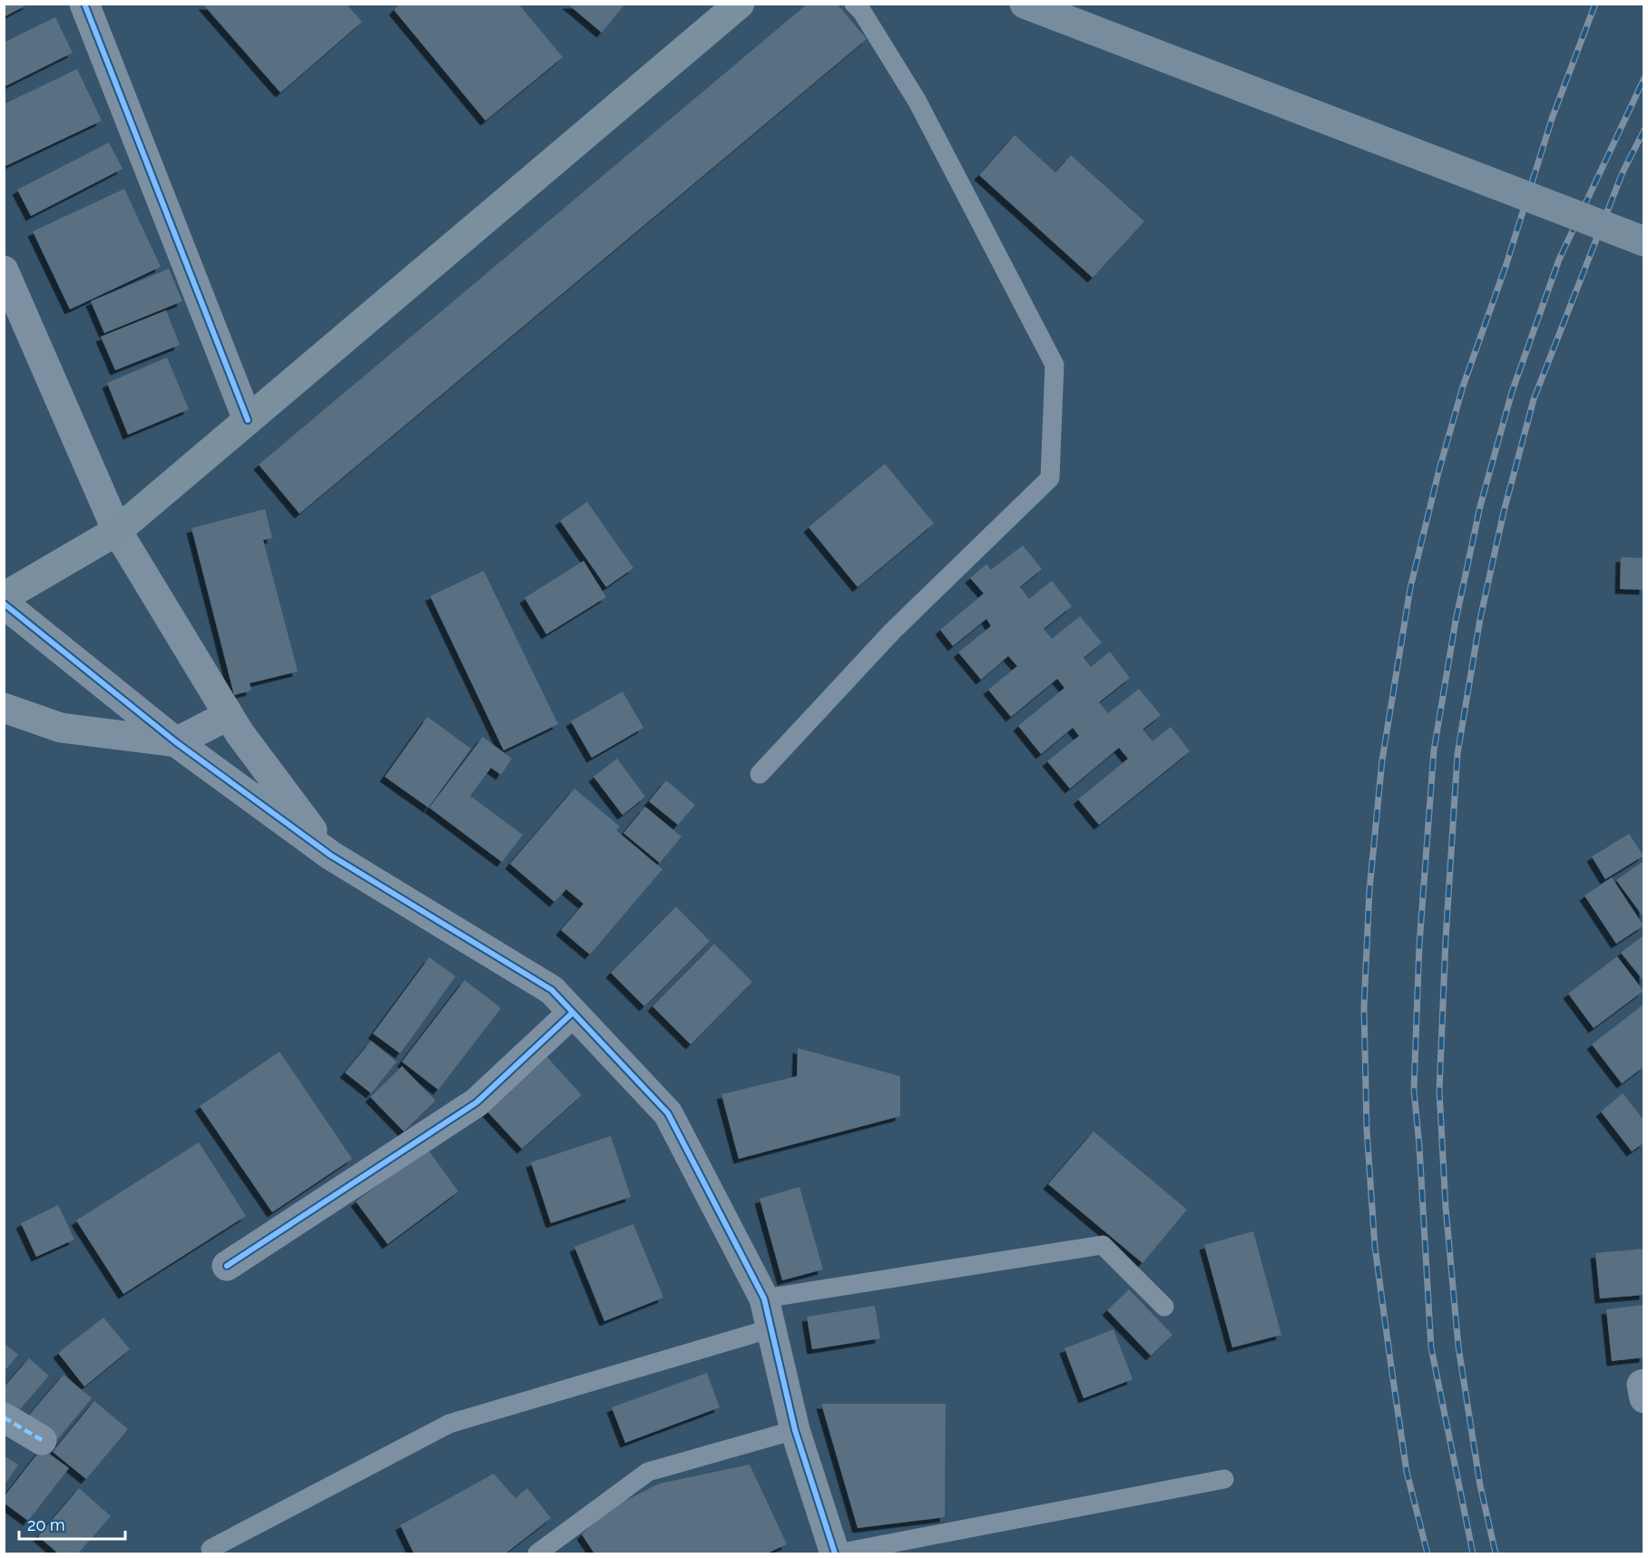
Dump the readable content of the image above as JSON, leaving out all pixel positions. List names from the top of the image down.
{
  "scale_bar": "20 m"
}
